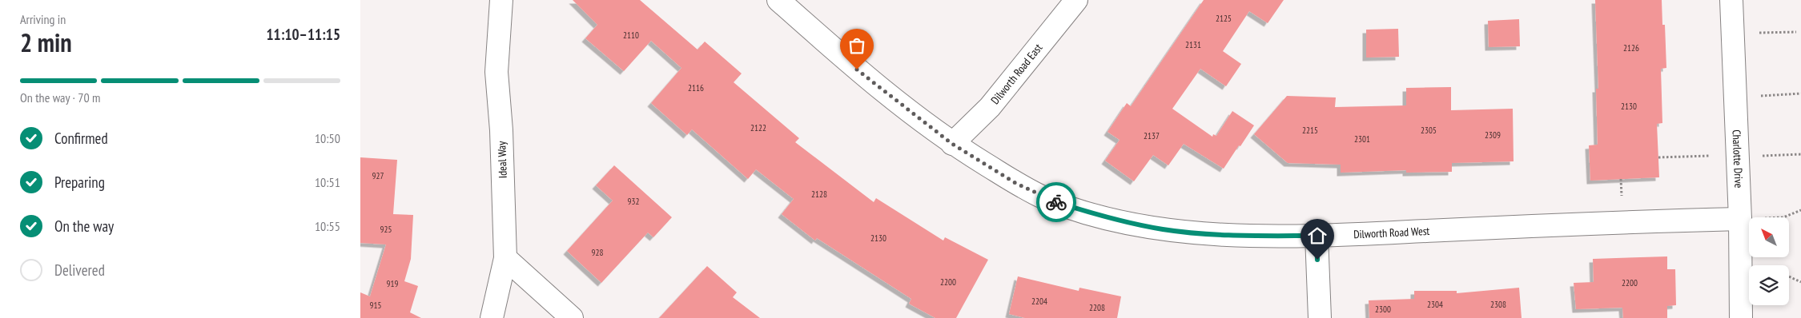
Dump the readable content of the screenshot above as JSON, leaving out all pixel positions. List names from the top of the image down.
{
  "streets": {
    "street": [
      "Dilworth Road East",
      "Charlotte Drive",
      "Ideal Way",
      "Dilworth Road West"
    ]
  },
  "crossings": [
    ["Dilworth Road East", "Dilworth Road West"],
    ["Charlotte Drive", "Dilworth Road West"]
  ],
  "house_numbers": [
    "2125",
    "2110",
    "2131",
    "2126",
    "2116",
    "2130",
    "2122",
    "2215",
    "2305",
    "2309",
    "2137",
    "2301",
    "927",
    "2128",
    "932",
    "925",
    "2130",
    "928",
    "2200",
    "2200",
    "919",
    "2204",
    "2304",
    "2308",
    "915",
    "2208",
    "2300"
  ],
  "north": "top left",
  "page": {
    "heading": ["2 min", "Arriving in", "11:10–11:15"],
    "bar": "On the way · 70 m",
    "list": [
      ["Confirmed", "10:50"],
      ["Preparing", "10:51"],
      ["On the way", "10:55"],
      "Delivered"
    ]
  }
}
